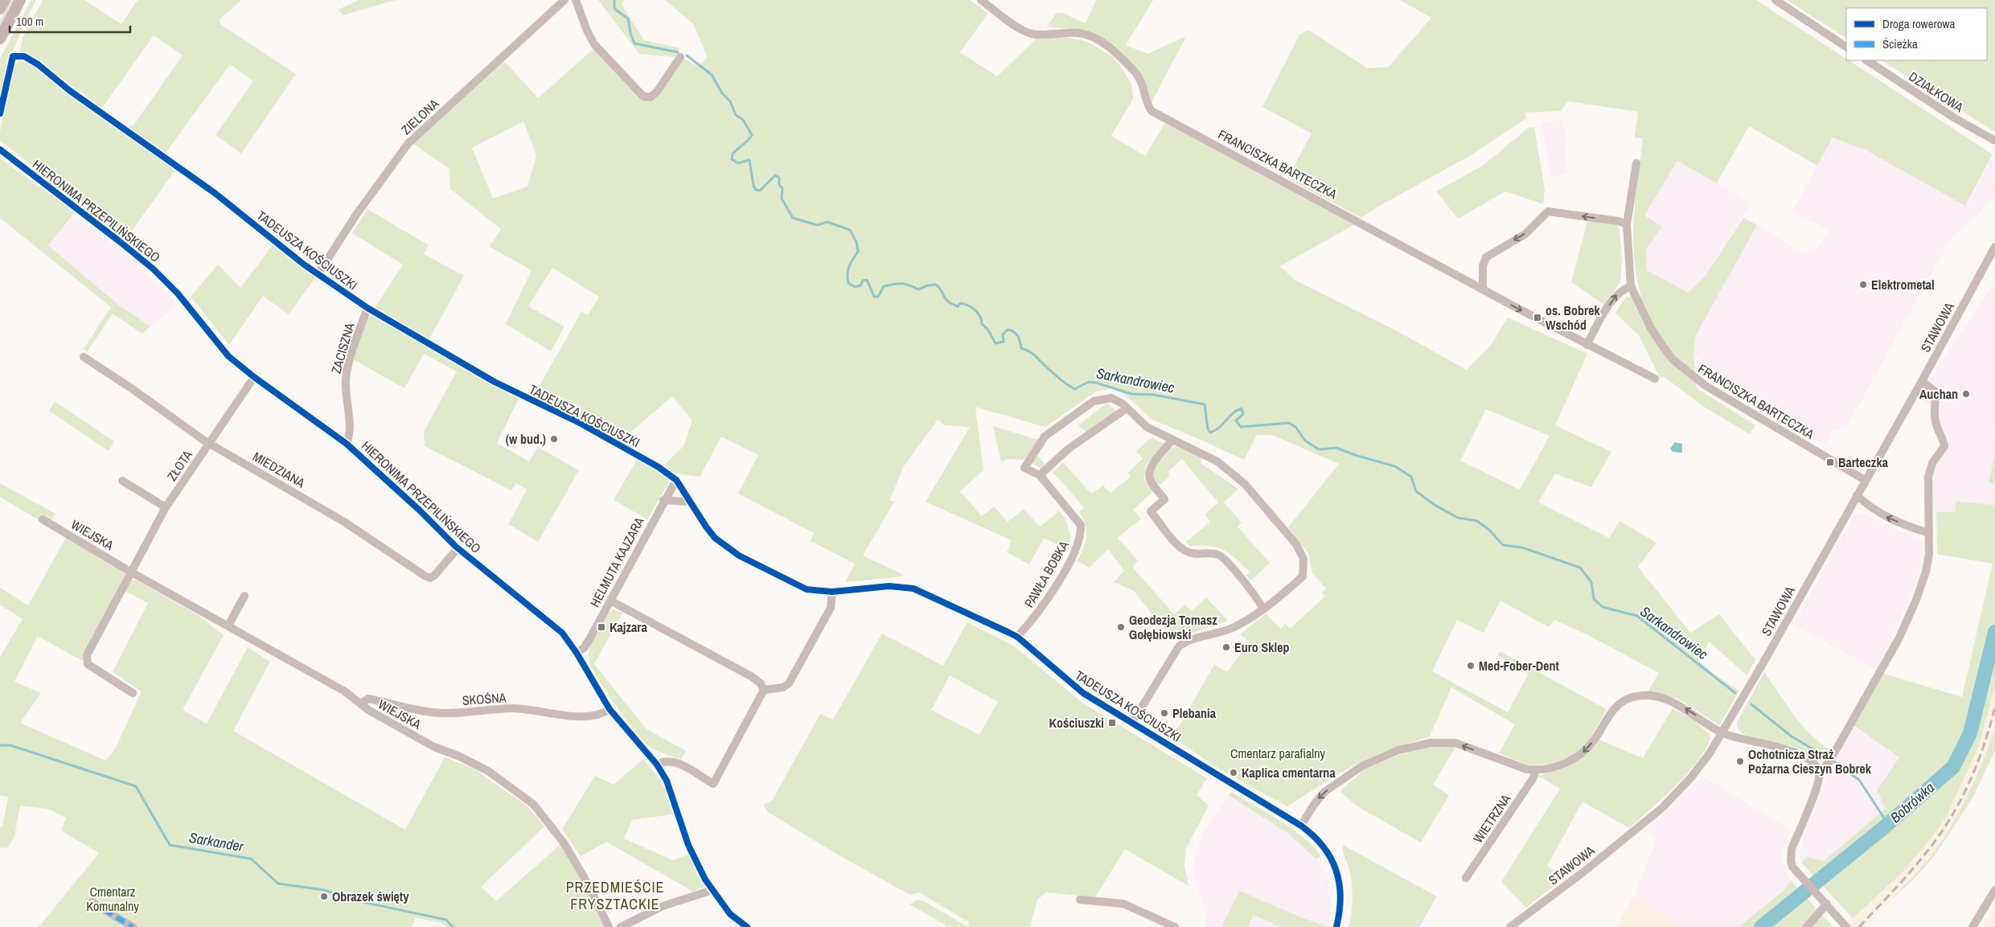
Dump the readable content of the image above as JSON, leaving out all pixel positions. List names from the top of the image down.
{
  "streets": {
    "street": [
      "DZIAŁKOWA",
      "ZIELONA",
      "FRANCISZKA BARTECZKA",
      "HIERONIMA PRZEPILIŃSKIEGO",
      "TADEUSZA KOŚCIUSZKI",
      "STAWOWA",
      "ZACISZNA",
      "ZŁOTA",
      "MIEDZIANA",
      "WIEJSKA",
      "HELMUTA KAJZARA",
      "PAWŁA BOBKA",
      "SKOŚNA",
      "WIETRZNA"
    ]
  },
  "crossings": [
    ["ZIELONA", "TADEUSZA KOŚCIUSZKI"],
    ["FRANCISZKA BARTECZKA", "STAWOWA"],
    ["HIERONIMA PRZEPILIŃSKIEGO", "ZACISZNA"],
    ["HIERONIMA PRZEPILIŃSKIEGO", "ZŁOTA"],
    ["HIERONIMA PRZEPILIŃSKIEGO", "MIEDZIANA"],
    ["HIERONIMA PRZEPILIŃSKIEGO", "HELMUTA KAJZARA"],
    ["HIERONIMA PRZEPILIŃSKIEGO", "SKOŚNA"],
    ["TADEUSZA KOŚCIUSZKI", "ZACISZNA"],
    ["TADEUSZA KOŚCIUSZKI", "HELMUTA KAJZARA"],
    ["TADEUSZA KOŚCIUSZKI", "PAWŁA BOBKA"],
    ["ZŁOTA", "MIEDZIANA"],
    ["ZŁOTA", "WIEJSKA"],
    ["WIEJSKA", "SKOŚNA"]
  ],
  "districts": ["PRZEDMIEŚCIE FRYSZTACKIE"],
  "water": ["Sarkandrowiec", "Bobrówka", "Sarkander"],
  "parks": ["Cmentarz parafialny", "Cmentarz Komunalny"],
  "places": {
    "other": [
      "Elektrometal",
      "Auchan",
      "(w bud.)",
      "Geodezja Tomasz Gołębiowski",
      "Euro Sklep",
      "Med-Fober-Dent",
      "Plebania",
      "Ochotnicza Straż Pożarna Cieszyn Bobrek",
      "Kaplica cmentarna",
      "Obrazek święty"
    ],
    "transit": [
      "os. Bobrek Wschód",
      "Barteczka",
      "Kajzara",
      "Kościuszki"
    ]
  },
  "legend": ["Droga rowerowa", "Ścieżka"],
  "scale_bar": "100 m"
}
